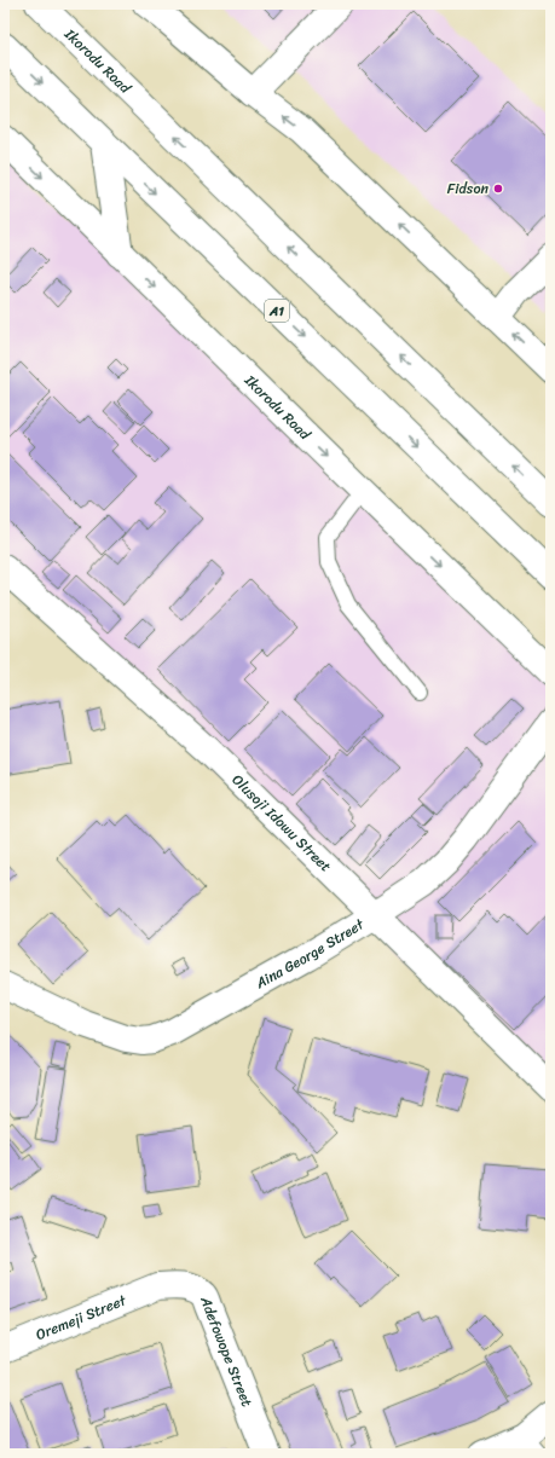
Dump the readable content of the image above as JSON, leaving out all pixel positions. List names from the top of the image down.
{
  "streets": {
    "main road": [
      "Ikorodu Road",
      "A1",
      "Olusoji Idowu Street",
      "Aina George Street",
      "Oremeji Street",
      "Adefowope Street"
    ]
  },
  "crossings": [
    ["Olusoji Idowu Street", "Aina George Street"],
    ["Oremeji Street", "Adefowope Street"]
  ],
  "places": ["Fidson"]
}
